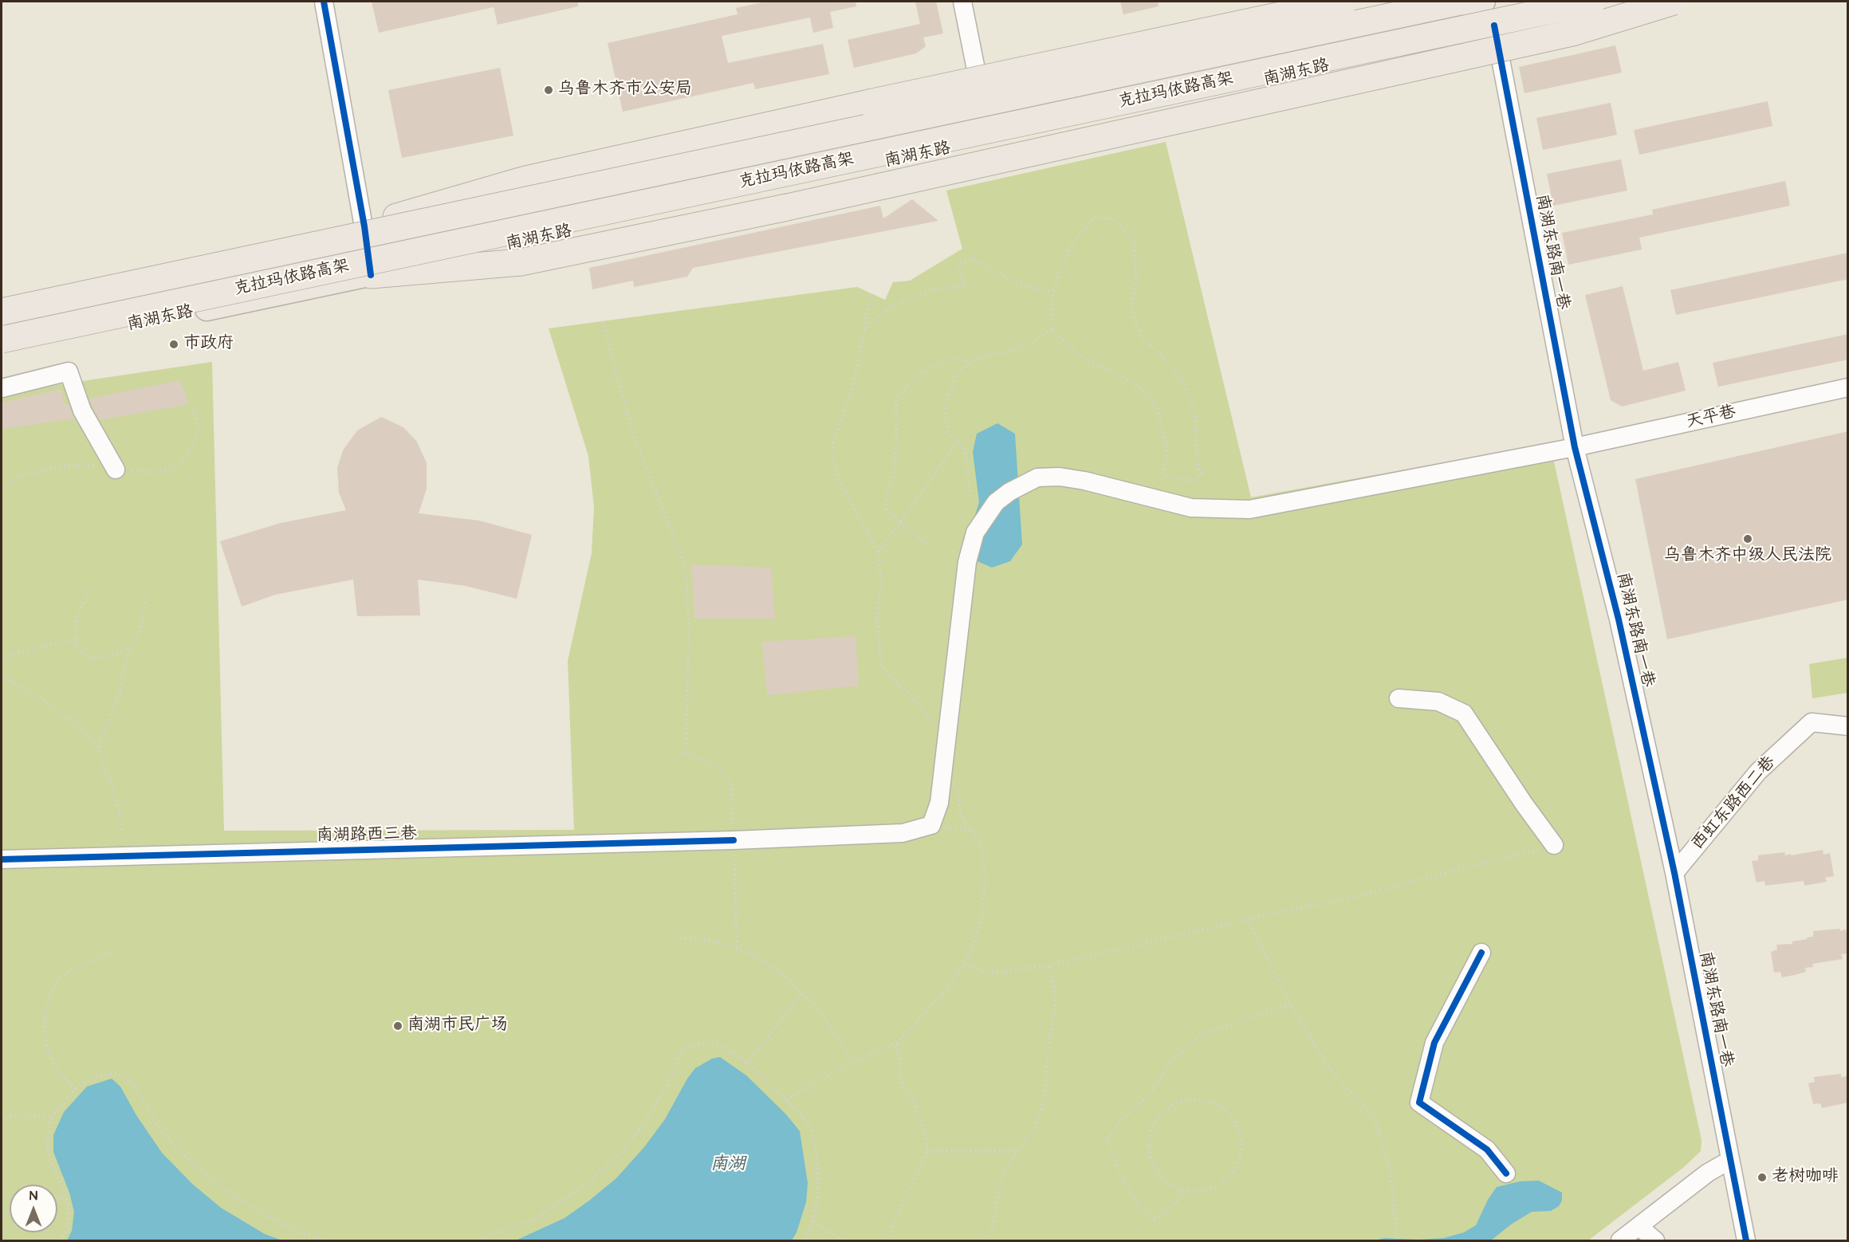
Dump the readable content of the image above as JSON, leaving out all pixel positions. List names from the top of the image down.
{
  "streets": {
    "highway": ["克拉玛依路高架"],
    "main road": ["南湖东路"],
    "street": [
      "南湖东路南一巷",
      "天平巷",
      "西虹东路西二巷",
      "南湖路西三巷"
    ]
  },
  "crossings": [
    ["南湖东路", "克拉玛依路高架"],
    ["南湖东路", "南湖东路南一巷"],
    ["南湖东路南一巷", "天平巷"],
    ["南湖东路南一巷", "西虹东路西二巷"],
    ["天平巷", "南湖路西三巷"]
  ],
  "water": ["南湖"],
  "places": [
    "乌鲁木齐市公安局",
    "市政府",
    "乌鲁木齐中级人民法院",
    "南湖市民广场",
    "老树咖啡"
  ],
  "north": "top"
}
